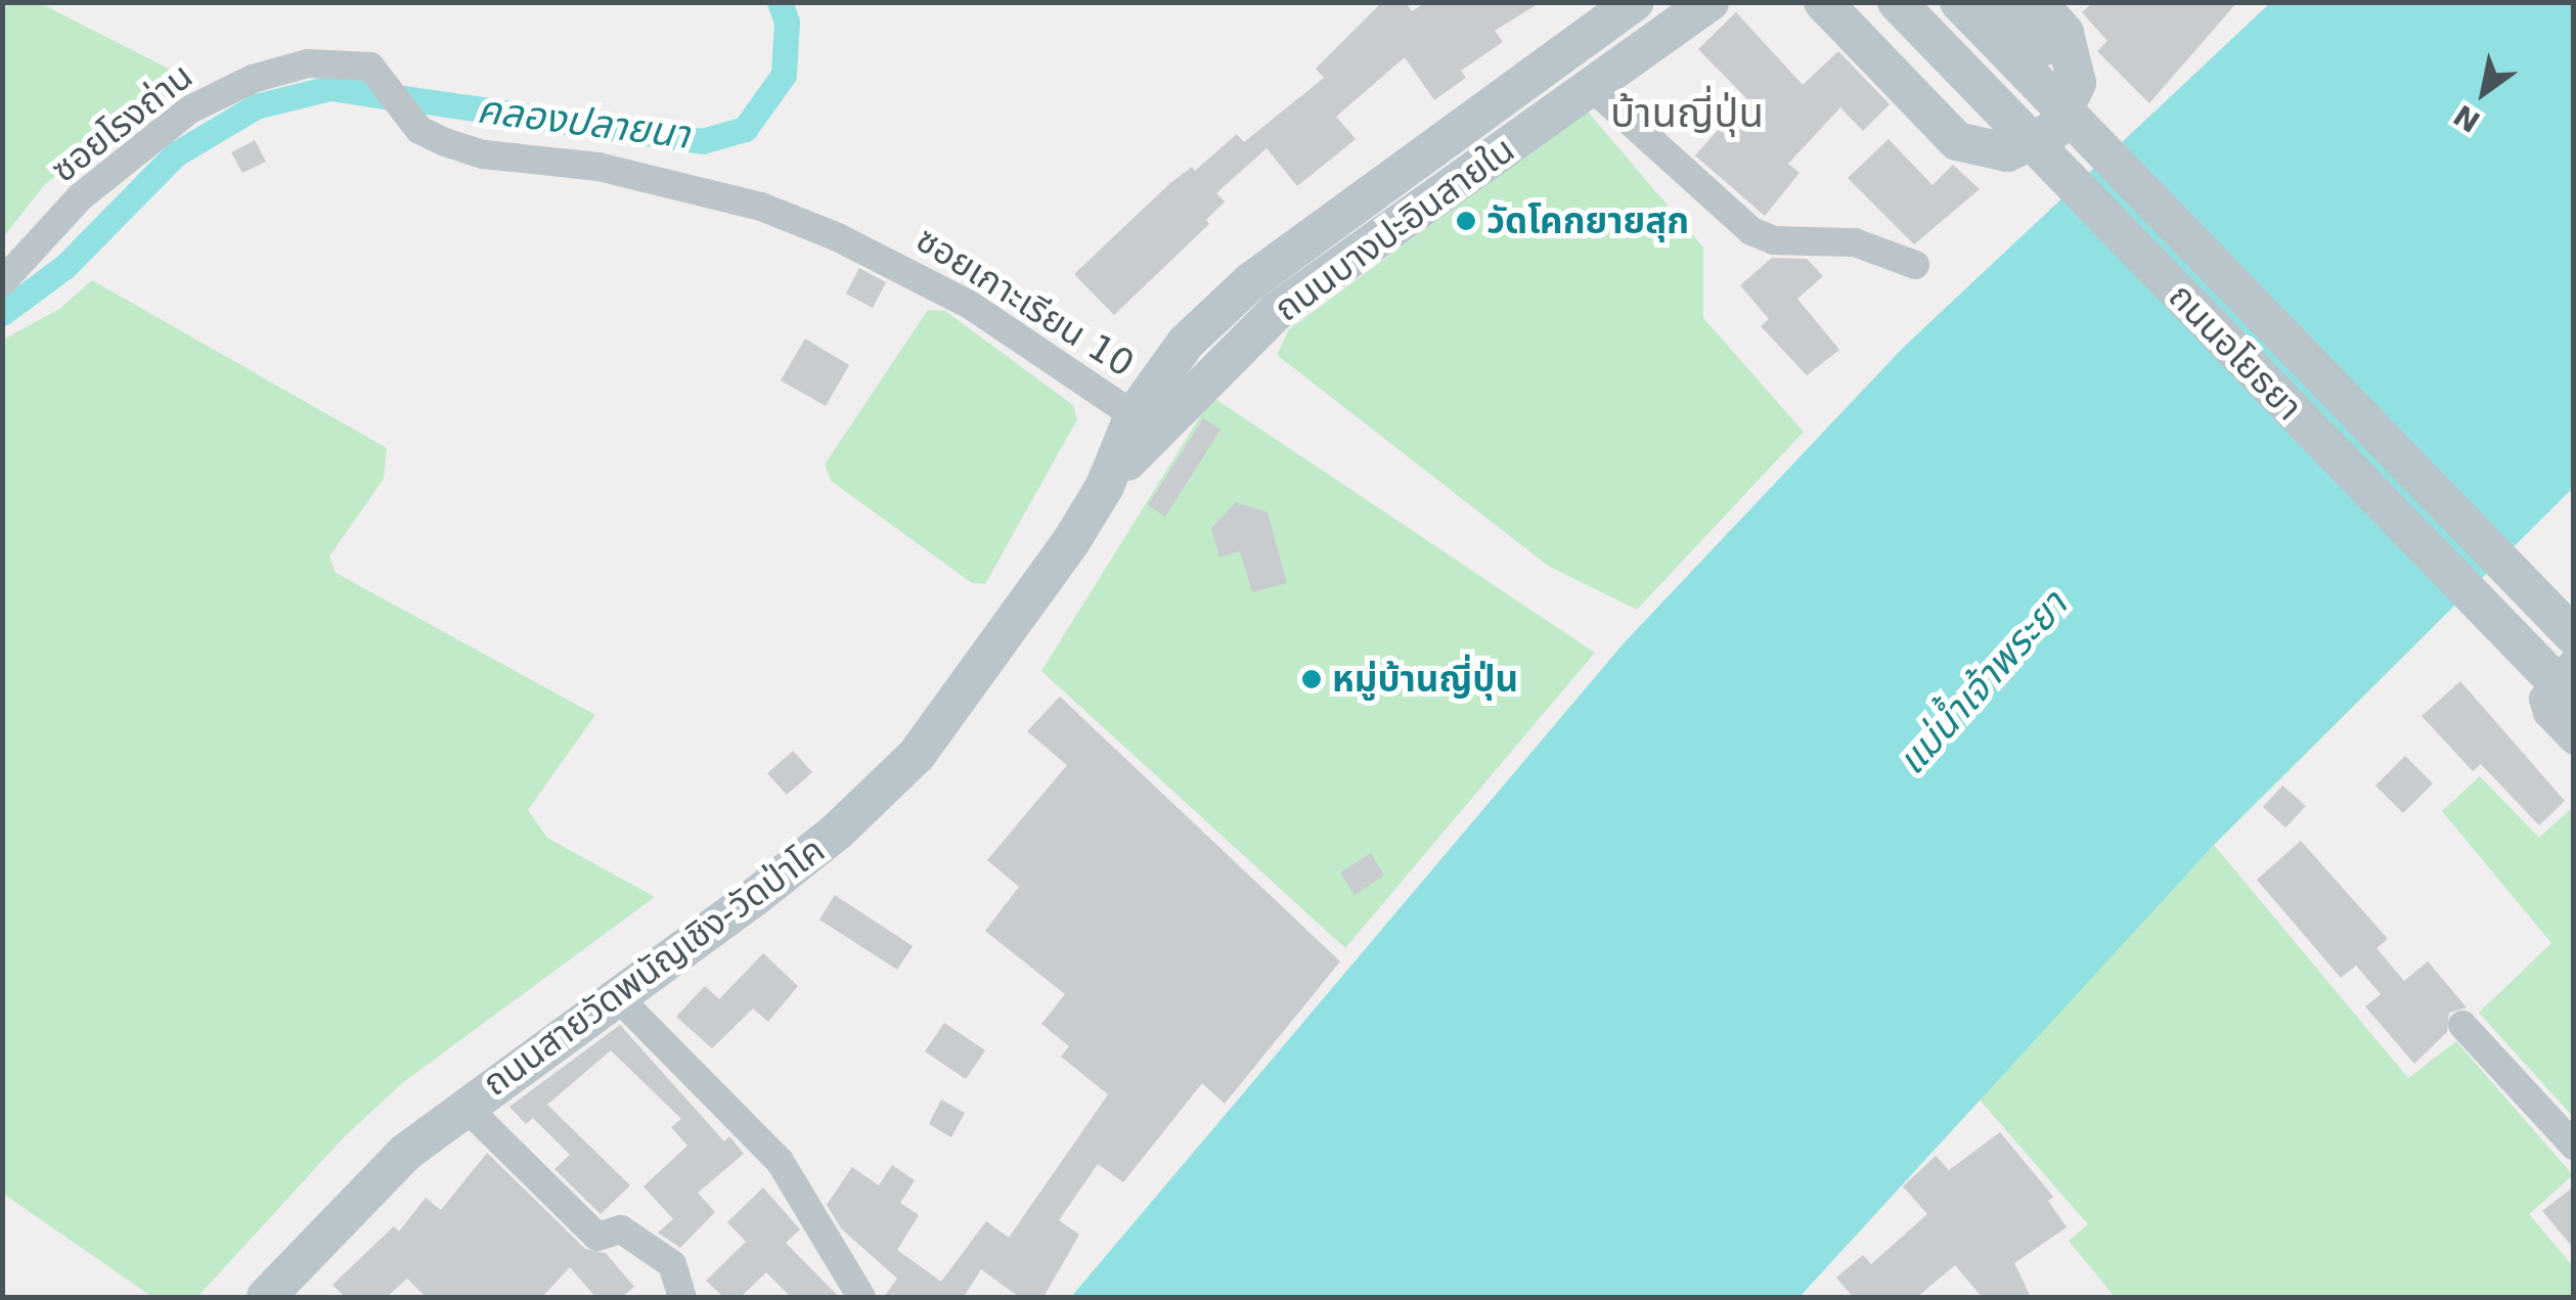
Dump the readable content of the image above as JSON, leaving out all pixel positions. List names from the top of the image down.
{
  "streets": {
    "main road": ["ถนนบางปะอินสายใน", "ถนนอโยธยา", "ถนนสายวัดพนัญเชิง-วัดป่าโค"],
    "street": ["ซอยโรงถ่าน", "ซอยเกาะเรียน 10"]
  },
  "crossings": [
    ["ซอยโรงถ่าน", "ซอยเกาะเรียน 10"],
    ["ถนนบางปะอินสายใน", "ซอยเกาะเรียน 10"],
    ["ถนนบางปะอินสายใน", "ถนนสายวัดพนัญเชิง-วัดป่าโค"]
  ],
  "districts": ["บ้านญี่ปุ่น"],
  "water": ["คลองปลายนา", "แม่น้ำเจ้าพระยา"],
  "places": ["วัดโคกยายสุก", "หมู่บ้านญี่ปุ่น"],
  "north": "bottom left"
}
